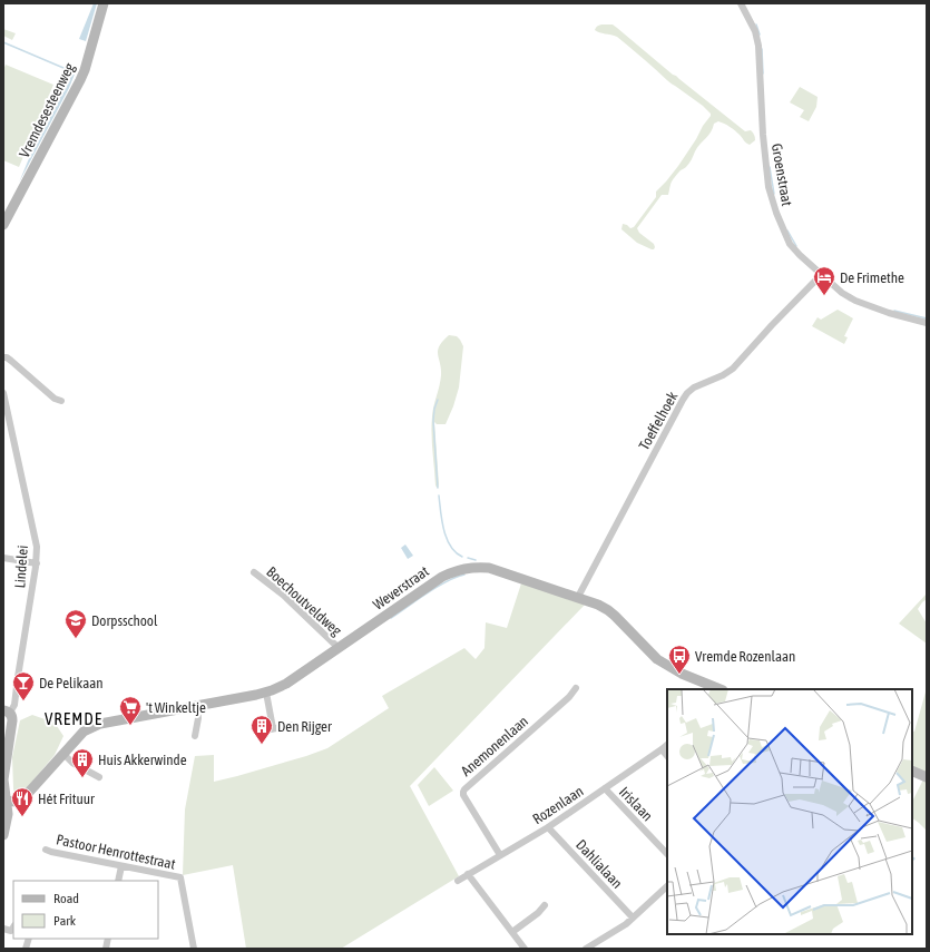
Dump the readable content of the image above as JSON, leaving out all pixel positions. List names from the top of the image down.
{
  "streets": {
    "street": [
      "Vremdesesteenweg",
      "Groenstraat",
      "Toeffelhoek",
      "Lindelei",
      "Weverstraat",
      "Boechoutveldweg",
      "Anemonenlaan",
      "Irislaan",
      "Rozenlaan",
      "Pastoor Henrottestraat",
      "Dahlialaan"
    ]
  },
  "crossings": [
    ["Groenstraat", "Toeffelhoek"],
    ["Toeffelhoek", "Weverstraat"],
    ["Weverstraat", "Boechoutveldweg"],
    ["Anemonenlaan", "Rozenlaan"],
    ["Irislaan", "Rozenlaan"],
    ["Rozenlaan", "Dahlialaan"]
  ],
  "districts": ["VREMDE"],
  "places": {
    "hotel": ["De Frimethe"],
    "school or university": ["Dorpsschool"],
    "bus stop": ["Vremde Rozenlaan"],
    "bar": ["De Pelikaan"],
    "supermarket": ["'t Winkeltje"],
    "building": ["Den Rijger", "Huis Akkerwinde"],
    "restaurant": ["Hét Frituur"]
  },
  "legend": ["Road", "Park"]
}
